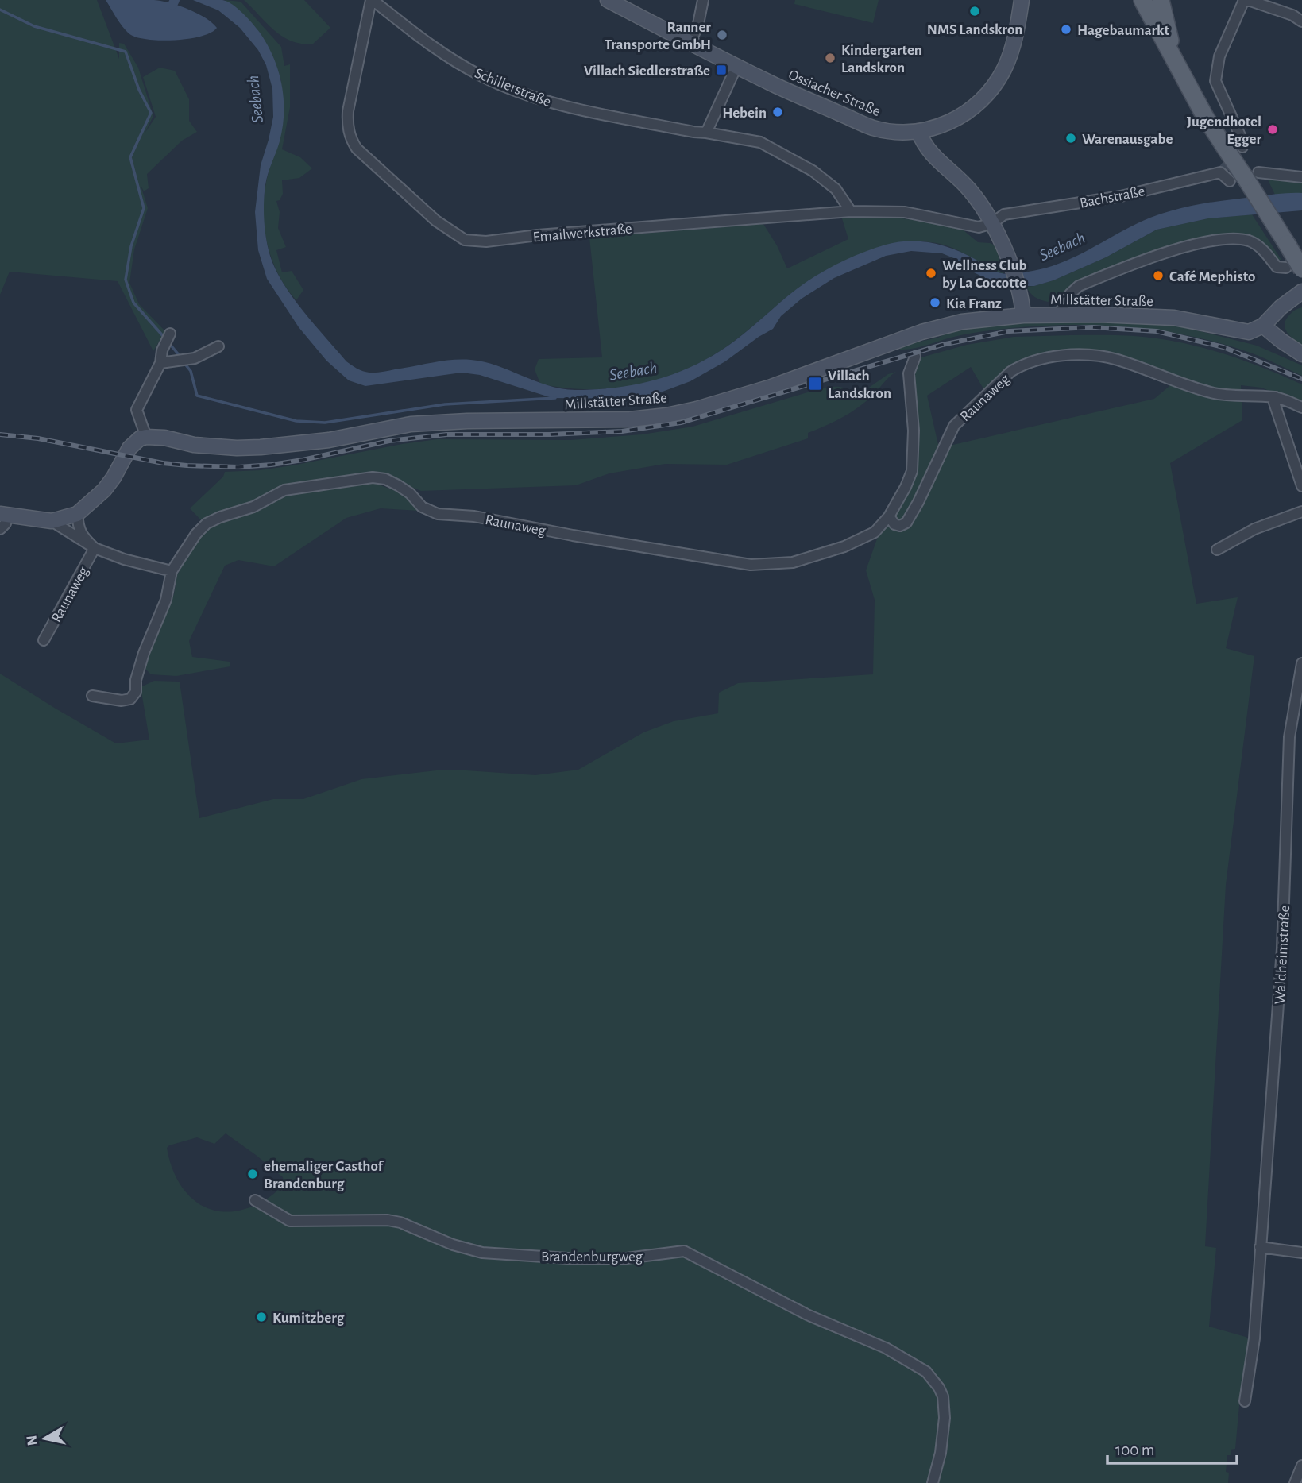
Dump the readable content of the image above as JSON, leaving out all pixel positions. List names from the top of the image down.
{
  "streets": {
    "street": [
      "Schillerstraße",
      "Ossiacher Straße",
      "Bachstraße",
      "Emailwerkstraße",
      "Millstätter Straße",
      "Raunaweg",
      "Waldheimstraße",
      "Brandenburgweg"
    ]
  },
  "crossings": [
    ["Schillerstraße", "Emailwerkstraße"],
    ["Bachstraße", "Emailwerkstraße"]
  ],
  "water": ["Seebach"],
  "places": {
    "other": [
      "NMS Landskron",
      "Hagebaumarkt",
      "Ranner Transporte GmbH",
      "Kindergarten Landskron",
      "Hebein",
      "Jugendhotel Egger",
      "Warenausgabe",
      "Wellness Club by La Coccotte",
      "Café Mephisto",
      "Kia Franz",
      "ehemaliger Gasthof Brandenburg",
      "Kumitzberg"
    ],
    "transit": ["Villach Siedlerstraße", "Villach Landskron"]
  },
  "scale_bar": "100 m",
  "north": "left"
}
